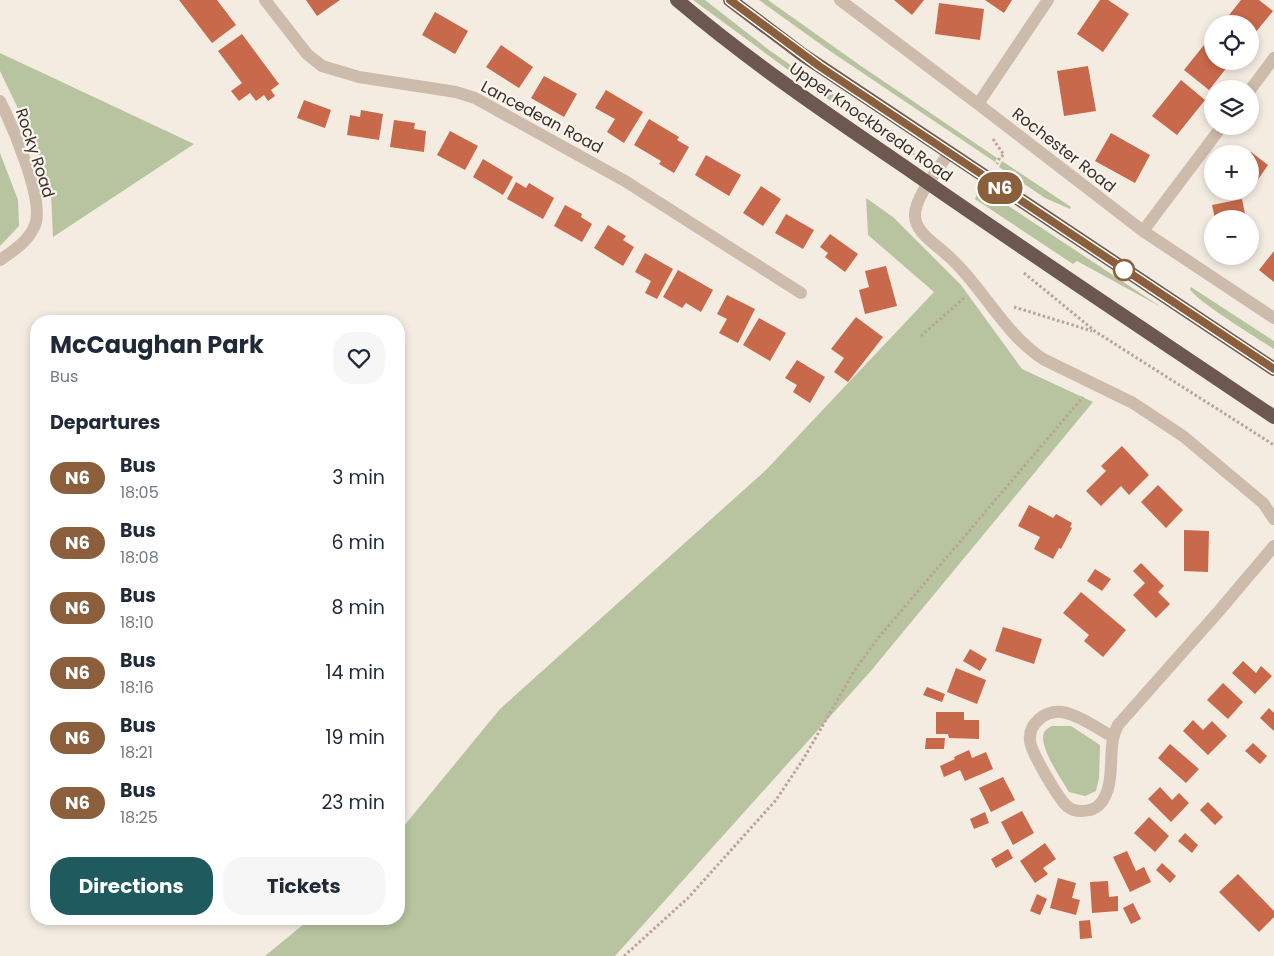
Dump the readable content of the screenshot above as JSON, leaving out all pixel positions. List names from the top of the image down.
{
  "streets": {
    "highway": ["Upper Knockbreda Road"],
    "street": ["Lancedean Road", "Rochester Road", "Rocky Road"]
  },
  "lines": ["bus line N6"],
  "page": {
    "on_map": "N6",
    "map_buttons": ["+", "−"],
    "heading": [
      ["McCaughan Park", "Bus"],
      "Departures"
    ],
    "list": [
      {
        "mark": "N6",
        "name": "Bus",
        "note": "18:05",
        "value": "3 min"
      },
      {
        "mark": "N6",
        "name": "Bus",
        "note": "18:08",
        "value": "6 min"
      },
      {
        "mark": "N6",
        "name": "Bus",
        "note": "18:10",
        "value": "8 min"
      },
      {
        "mark": "N6",
        "name": "Bus",
        "note": "18:16",
        "value": "14 min"
      },
      {
        "mark": "N6",
        "name": "Bus",
        "note": "18:21",
        "value": "19 min"
      },
      {
        "mark": "N6",
        "name": "Bus",
        "note": "18:25",
        "value": "23 min"
      }
    ],
    "buttons": ["Directions", "Tickets"]
  }
}
